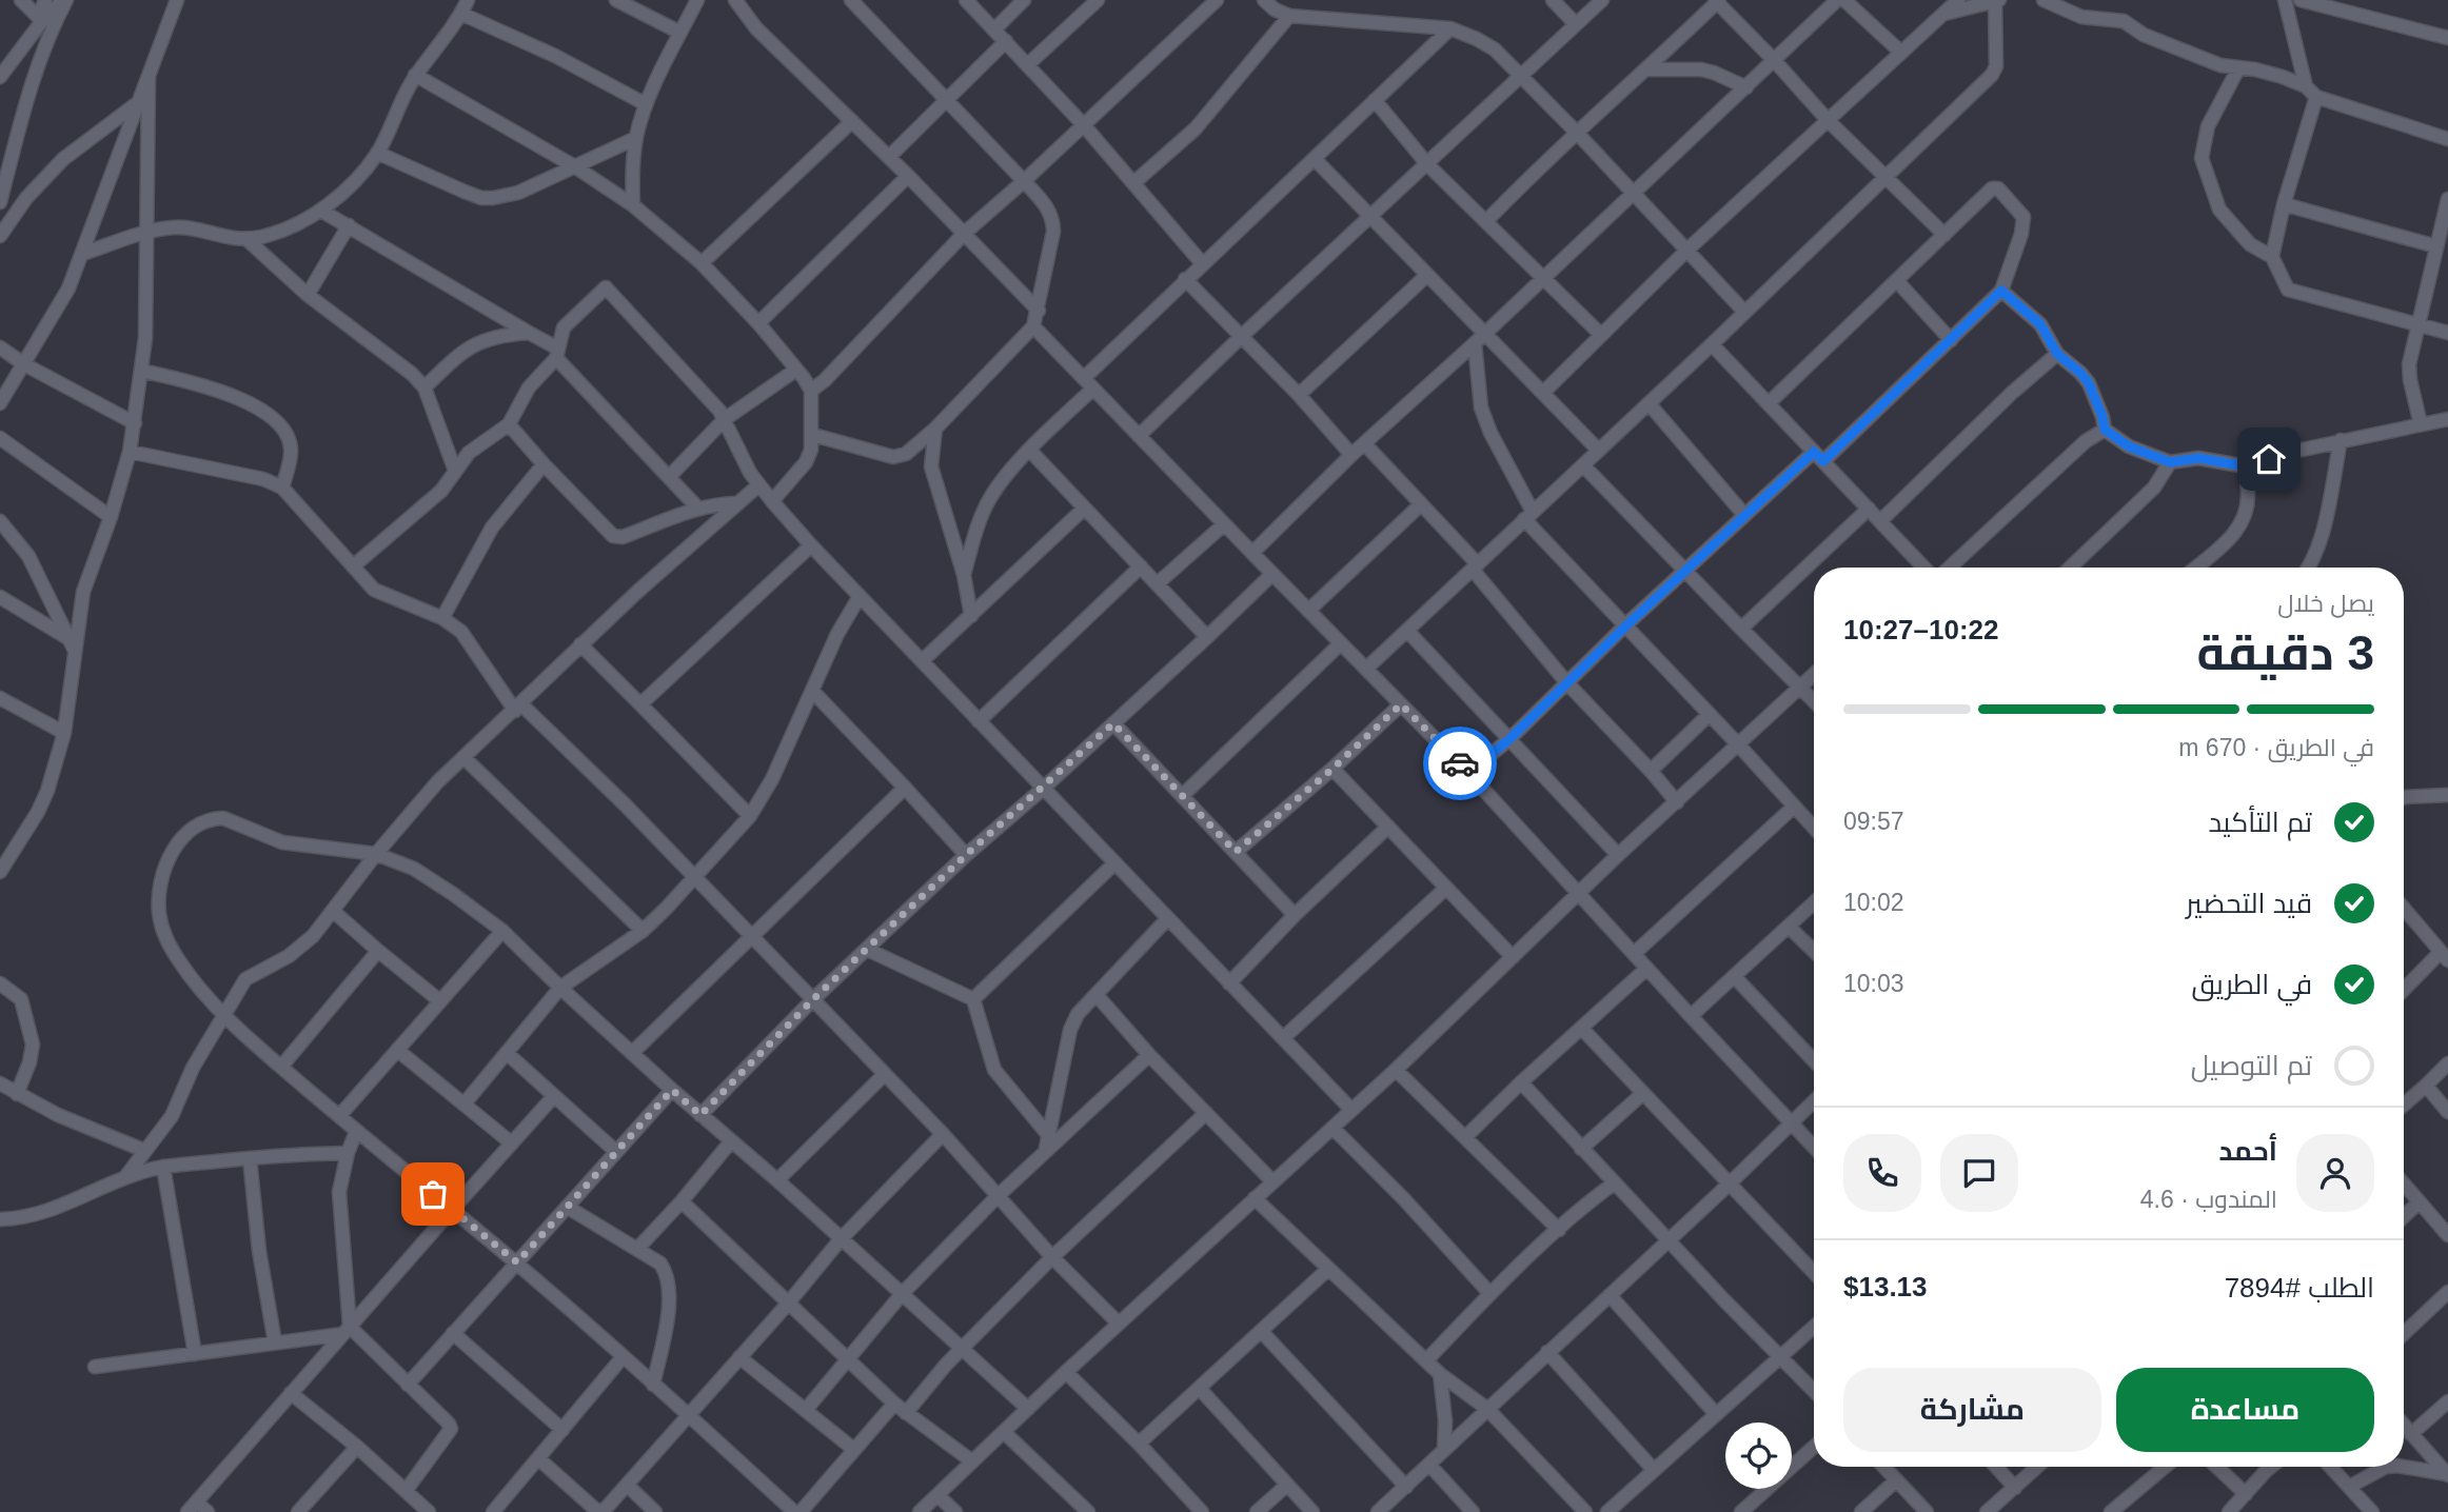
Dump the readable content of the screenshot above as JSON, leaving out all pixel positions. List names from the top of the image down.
{
  "page": {
    "heading": ["3 دقيقة", "يصل خلال", "10:22–10:27"],
    "panel": [
      "أحمد",
      "المندوب · 4.6",
      "الطلب #7894",
      "$13.13"
    ],
    "bar": "في الطريق · 670 m",
    "list": [
      ["تم التأكيد", "09:57"],
      ["قيد التحضير", "10:02"],
      ["في الطريق", "10:03"],
      "تم التوصيل"
    ],
    "buttons": ["مساعدة", "مشاركة"]
  }
}
